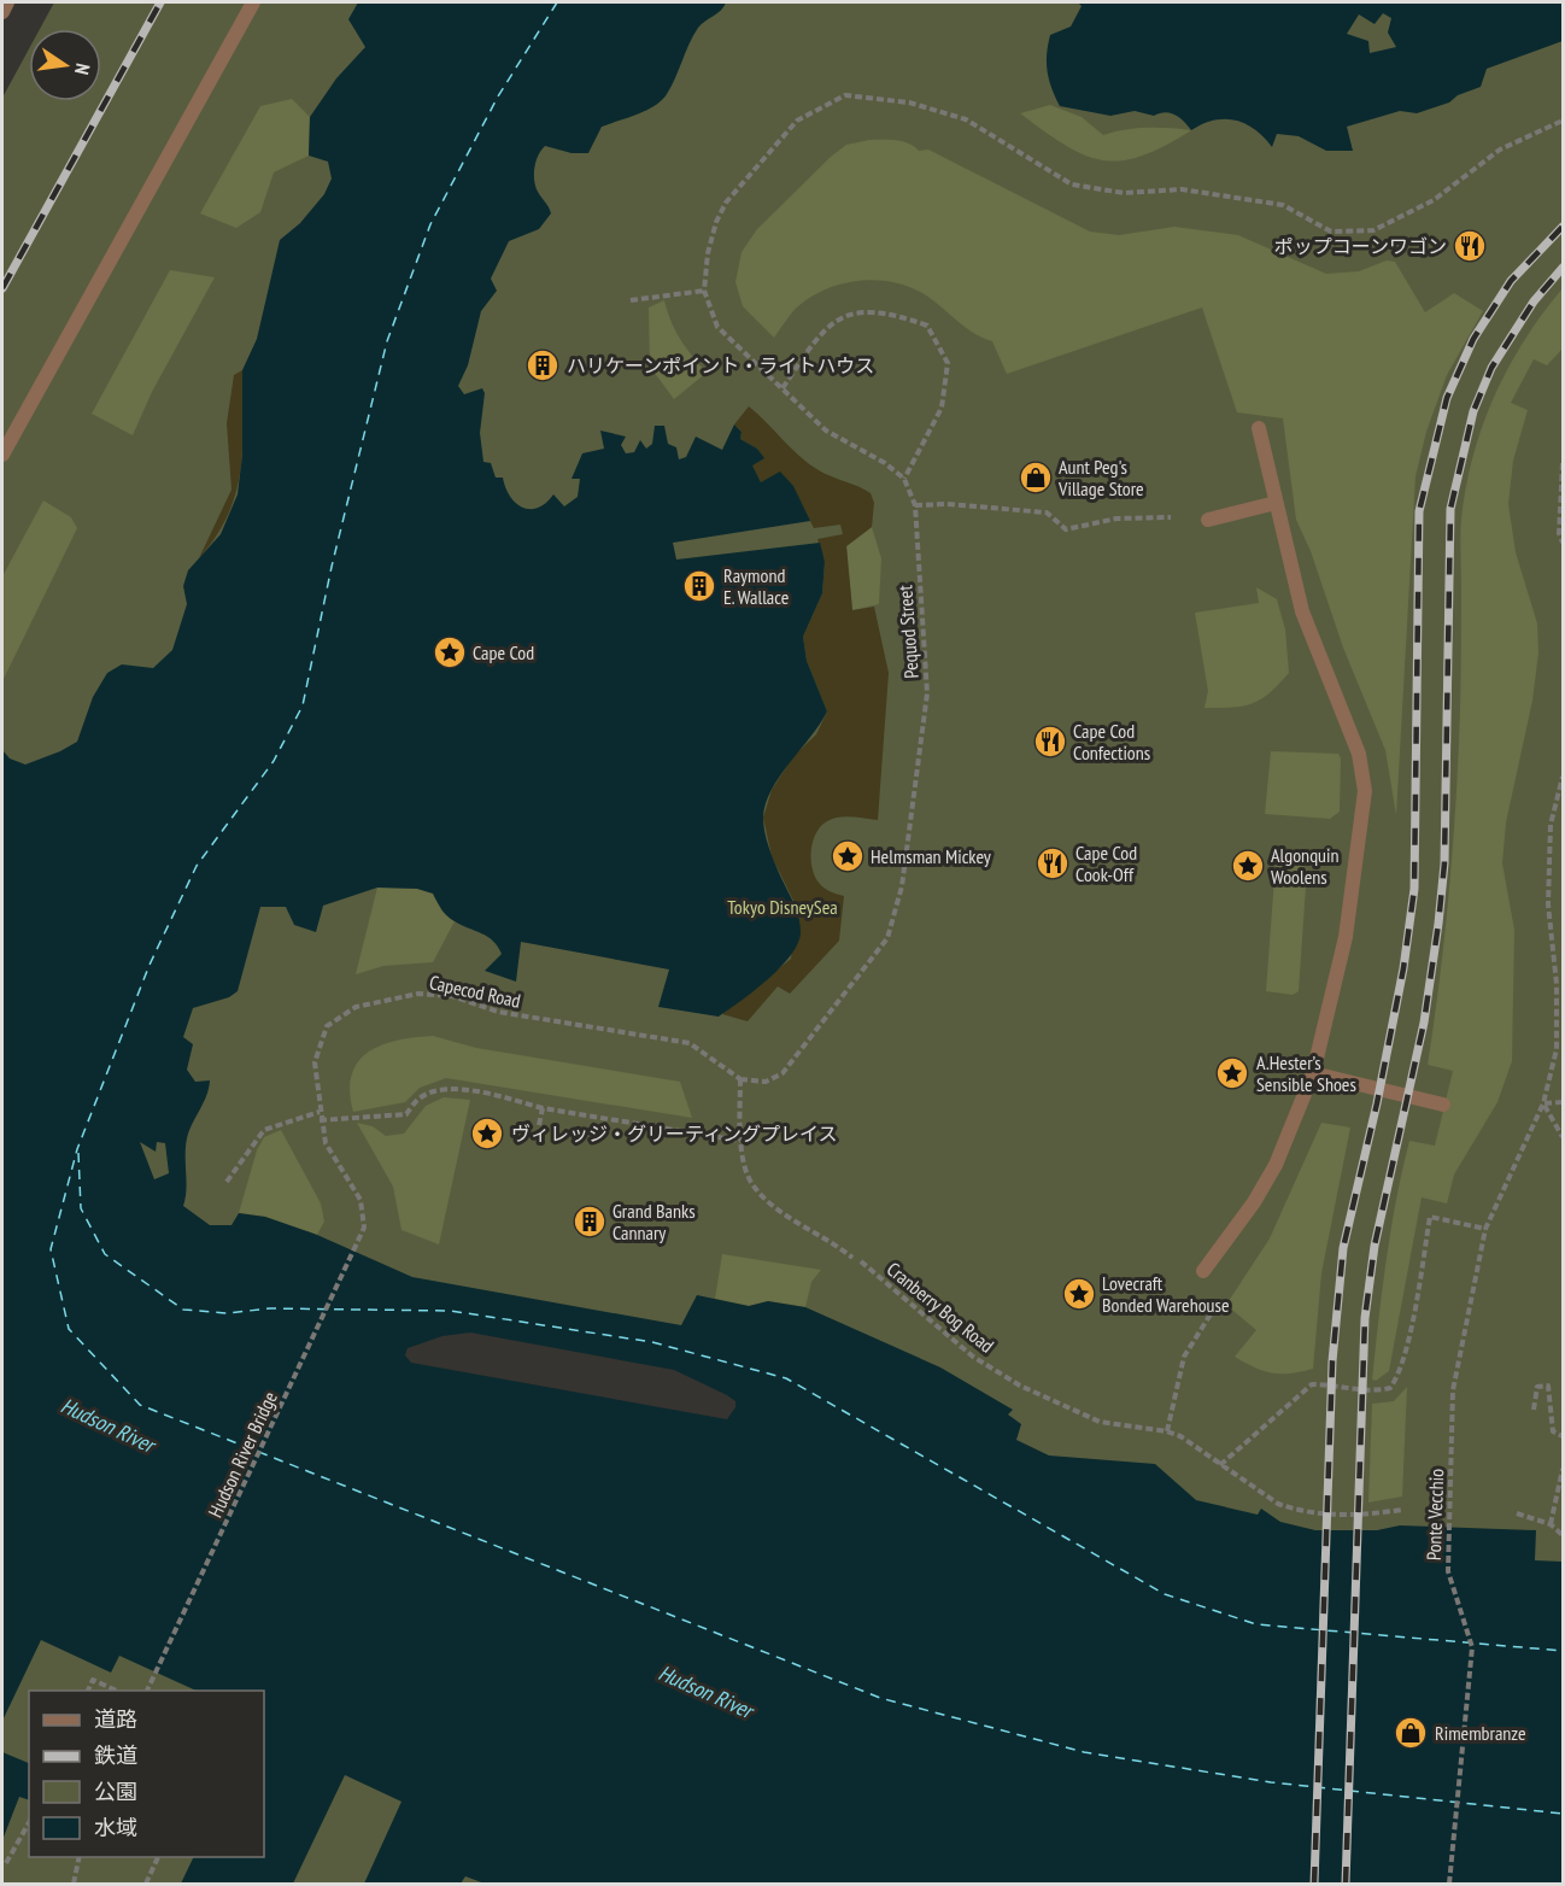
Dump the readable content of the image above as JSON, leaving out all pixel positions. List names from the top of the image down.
{
  "streets": {
    "path": [
      "Pequod Street",
      "Capecod Road",
      "Cranberry Bog Road",
      "Hudson River Bridge",
      "Ponte Vecchio"
    ]
  },
  "crossings": [
    ["Pequod Street", "Capecod Road"],
    ["Capecod Road", "Hudson River Bridge"]
  ],
  "water": ["Hudson River"],
  "parks": ["Tokyo DisneySea"],
  "places": {
    "restaurant": ["ポップコーンワゴン", "Cape Cod Confections", "Cape Cod Cook-Off"],
    "building": ["ハリケーンポイント・ライトハウス", "Raymond E. Wallace", "Grand Banks Cannary"],
    "shop": ["Aunt Peg's Village Store", "Rimembranze"],
    "place": [
      "Cape Cod",
      "Helmsman Mickey",
      "Algonquin Woolens",
      "A.Hester’s Sensible Shoes",
      "ヴィレッジ・グリーティングプレイス",
      "Lovecraft Bonded Warehouse"
    ]
  },
  "legend": [
    "道路",
    "鉄道",
    "公園",
    "水域"
  ],
  "north": "right"
}
